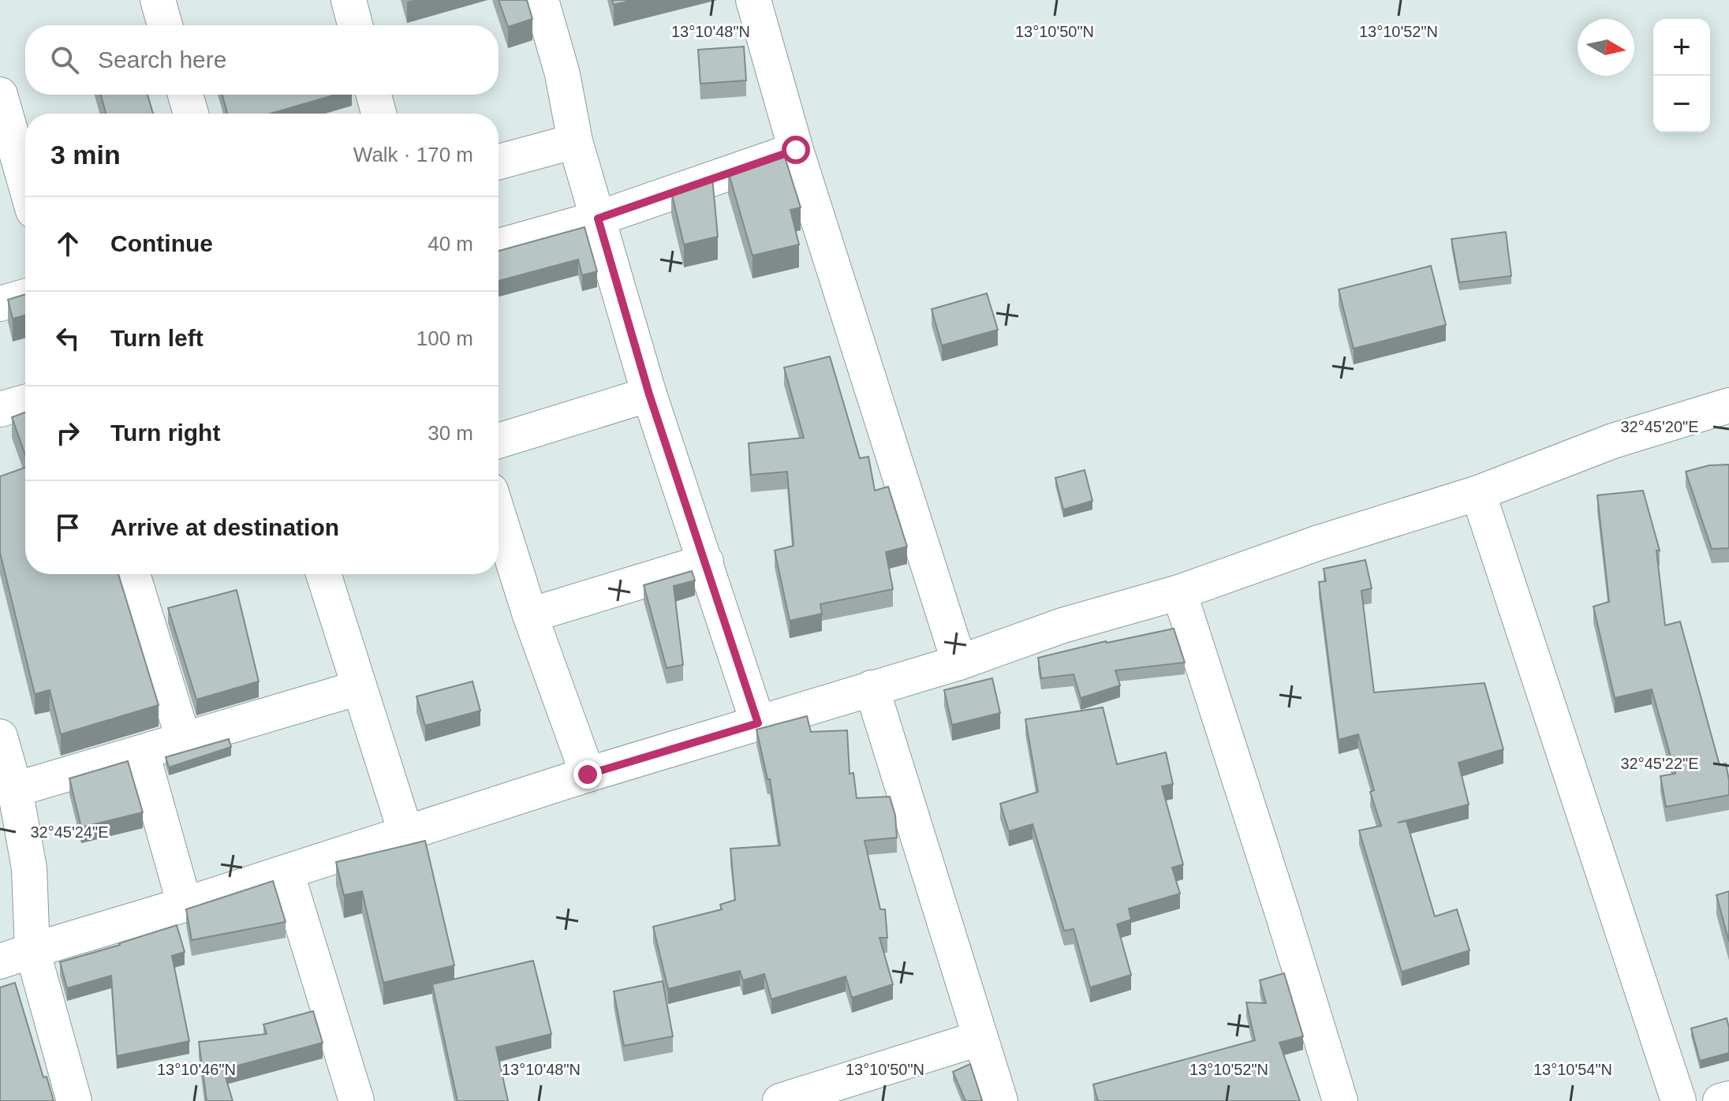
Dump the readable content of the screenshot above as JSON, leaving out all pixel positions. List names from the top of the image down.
{
  "north": "right",
  "page": {
    "map_buttons": ["+", "−"],
    "search": "Search here",
    "heading": ["3 min", "Walk · 170 m"],
    "list": [
      ["Continue", "40 m"],
      ["Turn left", "100 m"],
      ["Turn right", "30 m"],
      "Arrive at destination"
    ]
  },
  "coordinates": [
    "13°10'48\"N",
    "13°10'50\"N",
    "13°10'52\"N",
    "32°45'20\"E",
    "32°45'22\"E",
    "32°45'24\"E",
    "13°10'46\"N",
    "13°10'54\"N"
  ]
}
